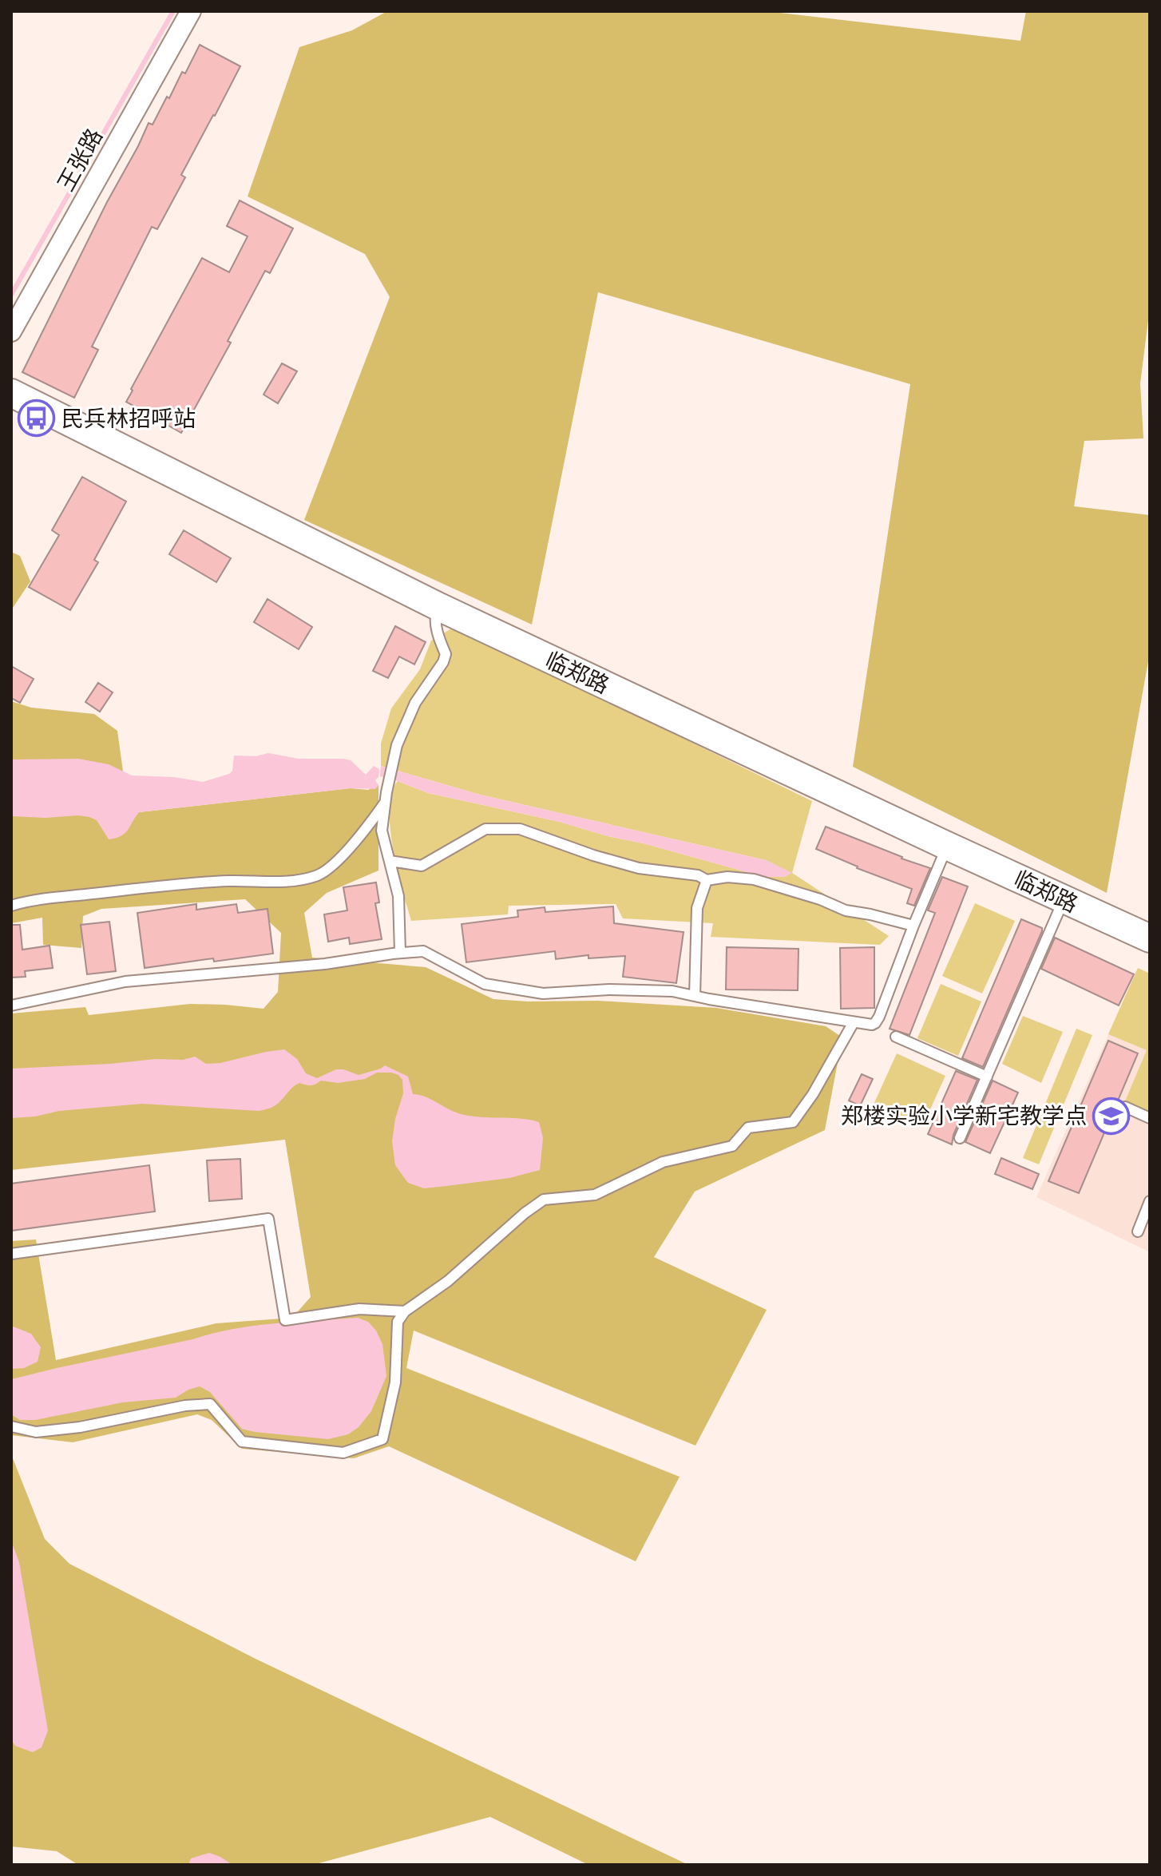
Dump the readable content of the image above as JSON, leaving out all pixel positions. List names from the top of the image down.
{
  "streets": {
    "main road": ["临郑路"],
    "street": ["王张路"]
  },
  "places": {
    "bus stop": ["民兵林招呼站"],
    "school or university": ["郑楼实验小学新宅教学点"]
  }
}
